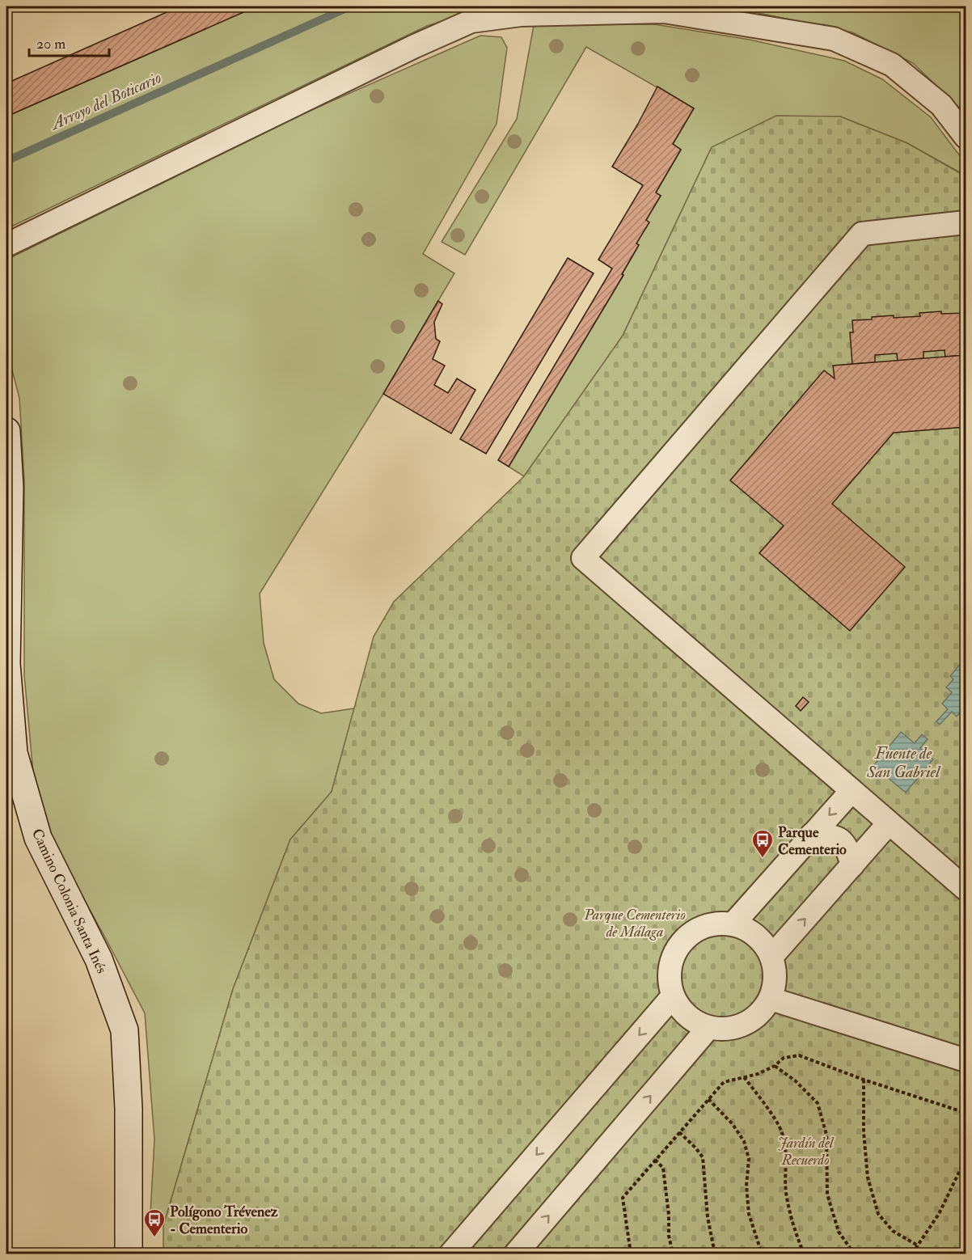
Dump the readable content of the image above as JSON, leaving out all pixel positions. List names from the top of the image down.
{
  "streets": {
    "main road": ["Camino Colonia Santa Inés"]
  },
  "water": ["Arroyo del Boticario", "Fuente de San Gabriel"],
  "parks": ["Parque Cementerio de Málaga", "Jardín del Recuerdo"],
  "places": {
    "bus stop": ["Parque Cementerio", "Polígono Trévenez - Cementerio"]
  },
  "scale_bar": "20 m"
}
